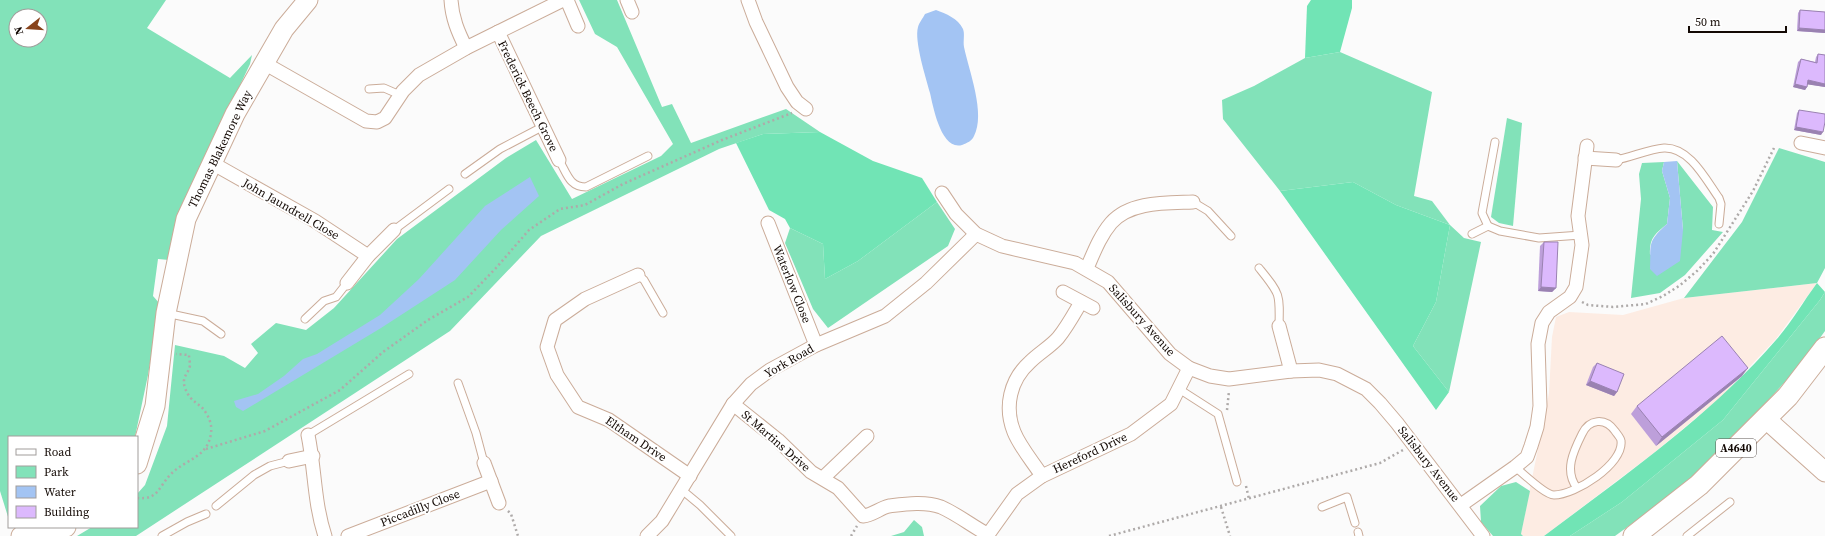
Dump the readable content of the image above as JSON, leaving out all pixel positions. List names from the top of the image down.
{
  "streets": {
    "main road": ["A4640"],
    "street": [
      "Frederick Beech Grove",
      "Thomas Blakemore Way",
      "John Jaundrell Close",
      "Waterlow Close",
      "Salisbury Avenue",
      "York Road",
      "Eltham Drive",
      "St Martins Drive",
      "Hereford Drive",
      "Piccadilly Close"
    ]
  },
  "crossings": [
    ["Thomas Blakemore Way", "John Jaundrell Close"],
    ["Waterlow Close", "York Road"],
    ["Salisbury Avenue", "York Road"],
    ["Salisbury Avenue", "Hereford Drive"],
    ["York Road", "Eltham Drive"],
    ["York Road", "St Martins Drive"],
    ["St Martins Drive", "Hereford Drive"]
  ],
  "legend": [
    "Road",
    "Park",
    "Water",
    "Building"
  ],
  "scale_bar": "50 m",
  "north": "left"
}
